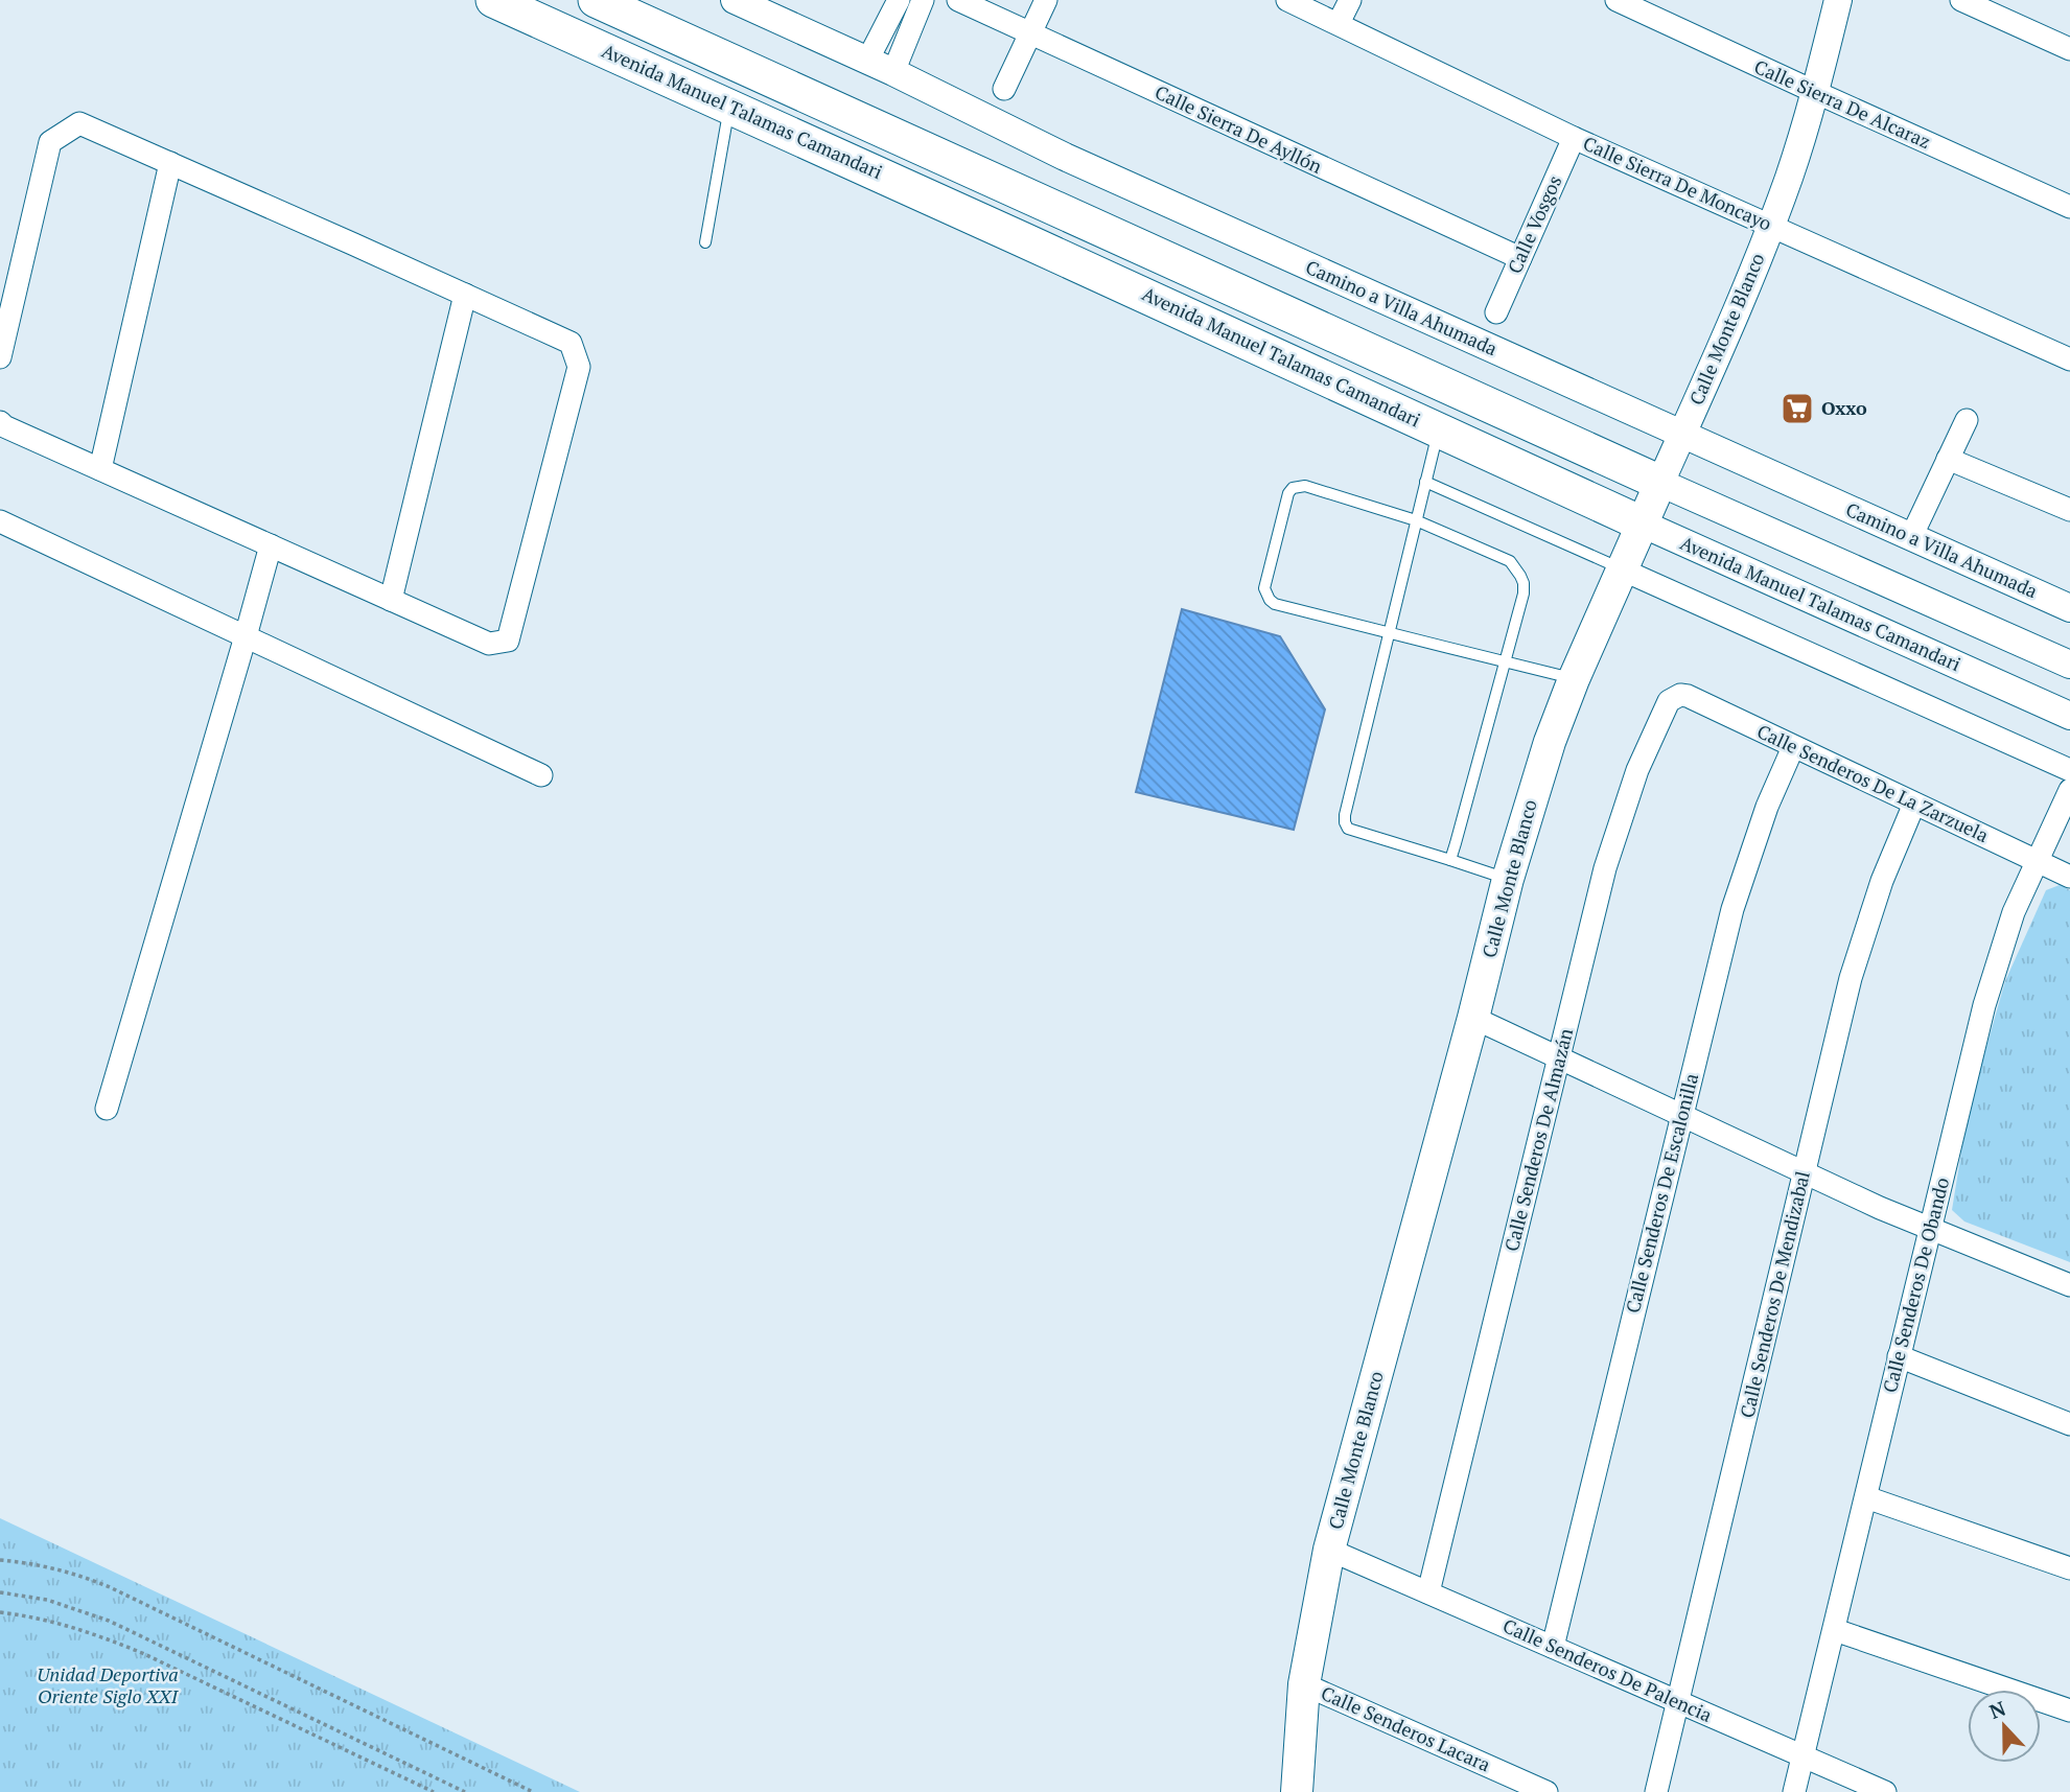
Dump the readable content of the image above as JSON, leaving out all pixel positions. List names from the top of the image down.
{
  "streets": {
    "main road": ["Avenida Manuel Talamas Camandari", "Calle Monte Blanco"],
    "street": [
      "Calle Sierra De Alcaraz",
      "Calle Sierra De Ayllón",
      "Calle Sierra De Moncayo",
      "Calle Vosgos",
      "Camino a Villa Ahumada",
      "Calle Senderos De La Zarzuela",
      "Calle Senderos De Almazán",
      "Calle Senderos De Escalonilla",
      "Calle Senderos De Obando",
      "Calle Senderos De Mendizabal",
      "Calle Senderos De Palencia",
      "Calle Senderos Lacara"
    ]
  },
  "crossings": [
    ["Calle Sierra De Alcaraz", "Calle Monte Blanco"],
    ["Avenida Manuel Talamas Camandari", "Calle Monte Blanco"],
    ["Calle Sierra De Ayllón", "Calle Vosgos"],
    ["Calle Sierra De Moncayo", "Calle Vosgos"],
    ["Calle Sierra De Moncayo", "Calle Monte Blanco"],
    ["Camino a Villa Ahumada", "Calle Monte Blanco"],
    ["Calle Monte Blanco", "Calle Senderos De Palencia"],
    ["Calle Monte Blanco", "Calle Senderos Lacara"],
    ["Calle Senderos De La Zarzuela", "Calle Senderos De Almazán"],
    ["Calle Senderos De La Zarzuela", "Calle Senderos De Escalonilla"],
    ["Calle Senderos De La Zarzuela", "Calle Senderos De Obando"],
    ["Calle Senderos De La Zarzuela", "Calle Senderos De Mendizabal"],
    ["Calle Senderos De Almazán", "Calle Senderos De Palencia"],
    ["Calle Senderos De Escalonilla", "Calle Senderos De Palencia"],
    ["Calle Senderos De Obando", "Calle Senderos De Palencia"],
    ["Calle Senderos De Mendizabal", "Calle Senderos De Palencia"]
  ],
  "parks": ["Unidad Deportiva Oriente Siglo XXI"],
  "places": {
    "supermarket": ["Oxxo"]
  },
  "north": "top"
}
